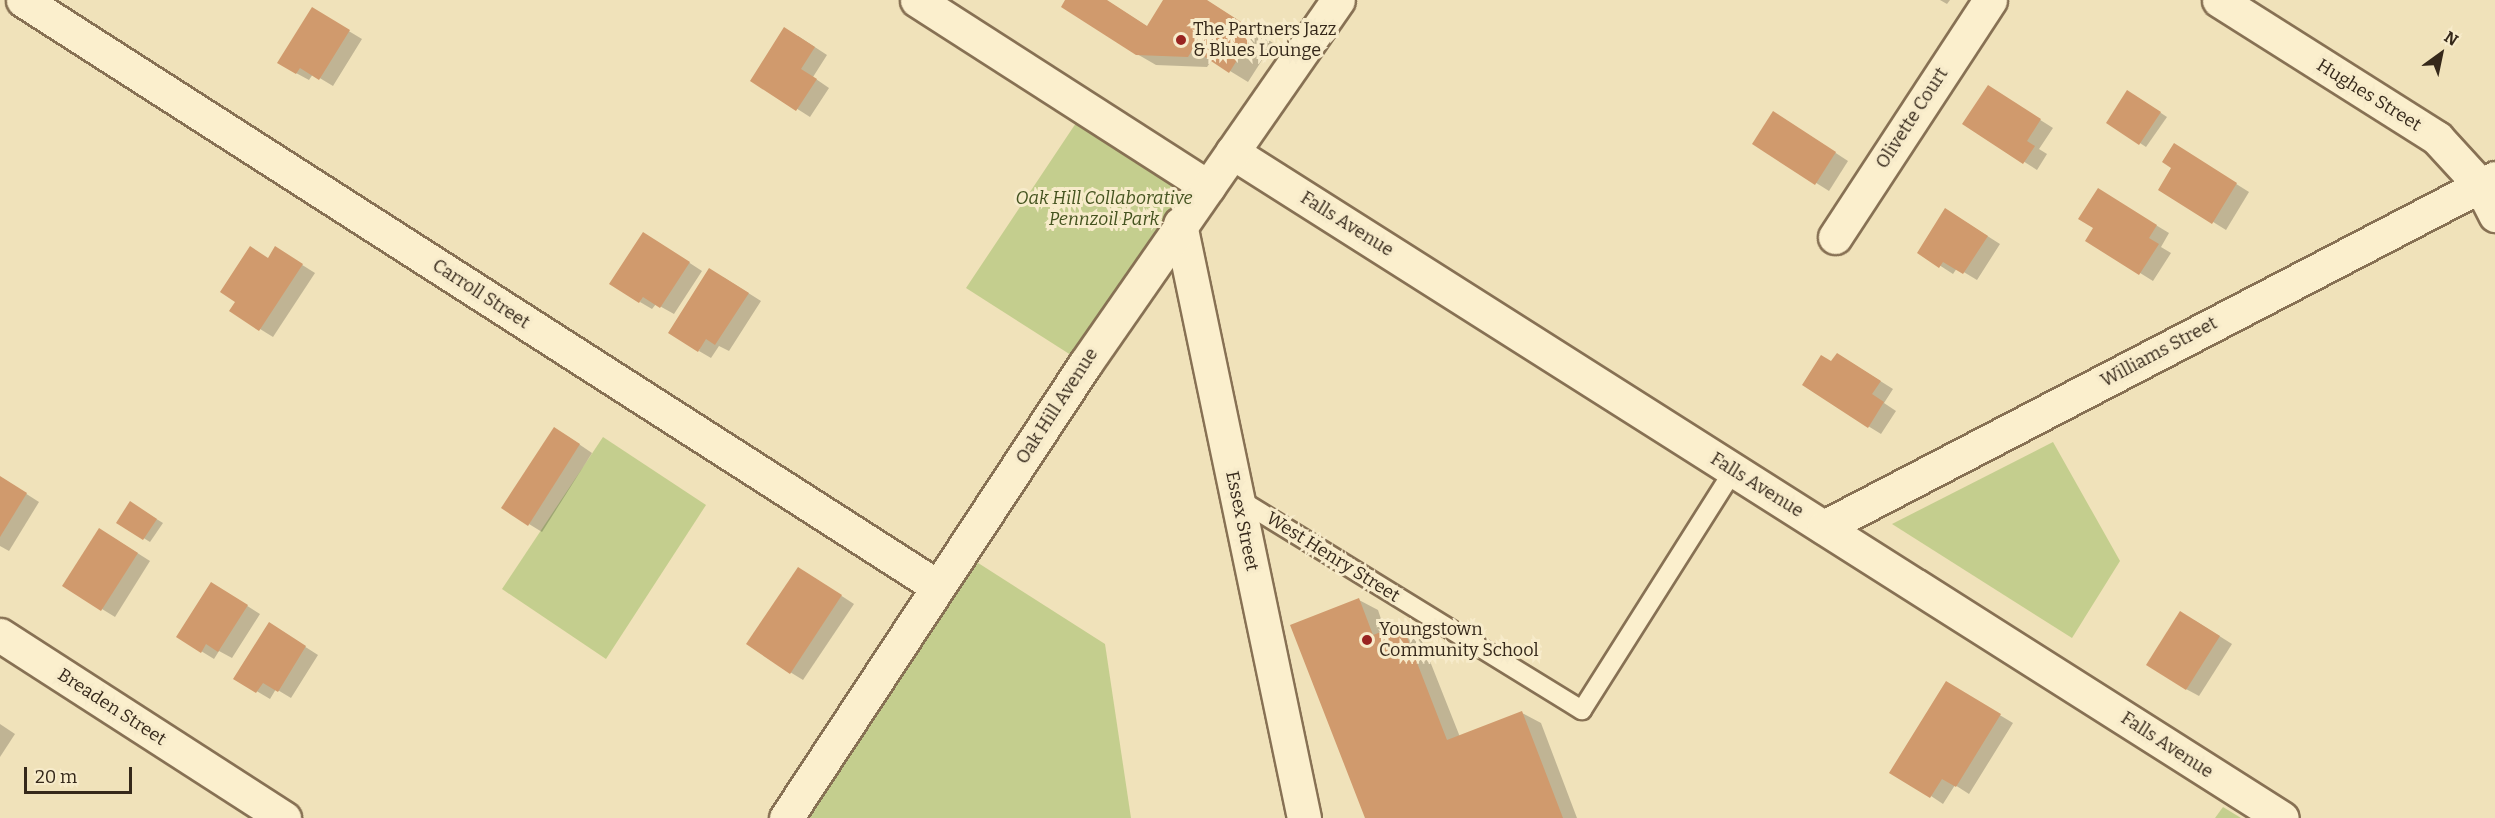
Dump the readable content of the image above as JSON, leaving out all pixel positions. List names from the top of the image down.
{
  "streets": {
    "street": [
      "Hughes Street",
      "Olivette Court",
      "Falls Avenue",
      "Carroll Street",
      "Williams Street",
      "Oak Hill Avenue",
      "Essex Street",
      "Breaden Street"
    ],
    "lane": ["West Henry Street"]
  },
  "crossings": [
    ["Hughes Street", "Williams Street"],
    ["Falls Avenue", "Williams Street"],
    ["Falls Avenue", "Oak Hill Avenue"],
    ["Falls Avenue", "West Henry Street"],
    ["Carroll Street", "Oak Hill Avenue"],
    ["Oak Hill Avenue", "Essex Street"],
    ["Essex Street", "West Henry Street"]
  ],
  "parks": ["Oak Hill Collaborative Pennzoil Park"],
  "places": ["The Partners Jazz & Blues Lounge", "Youngstown Community School"],
  "scale_bar": "20 m",
  "north": "top right"
}
